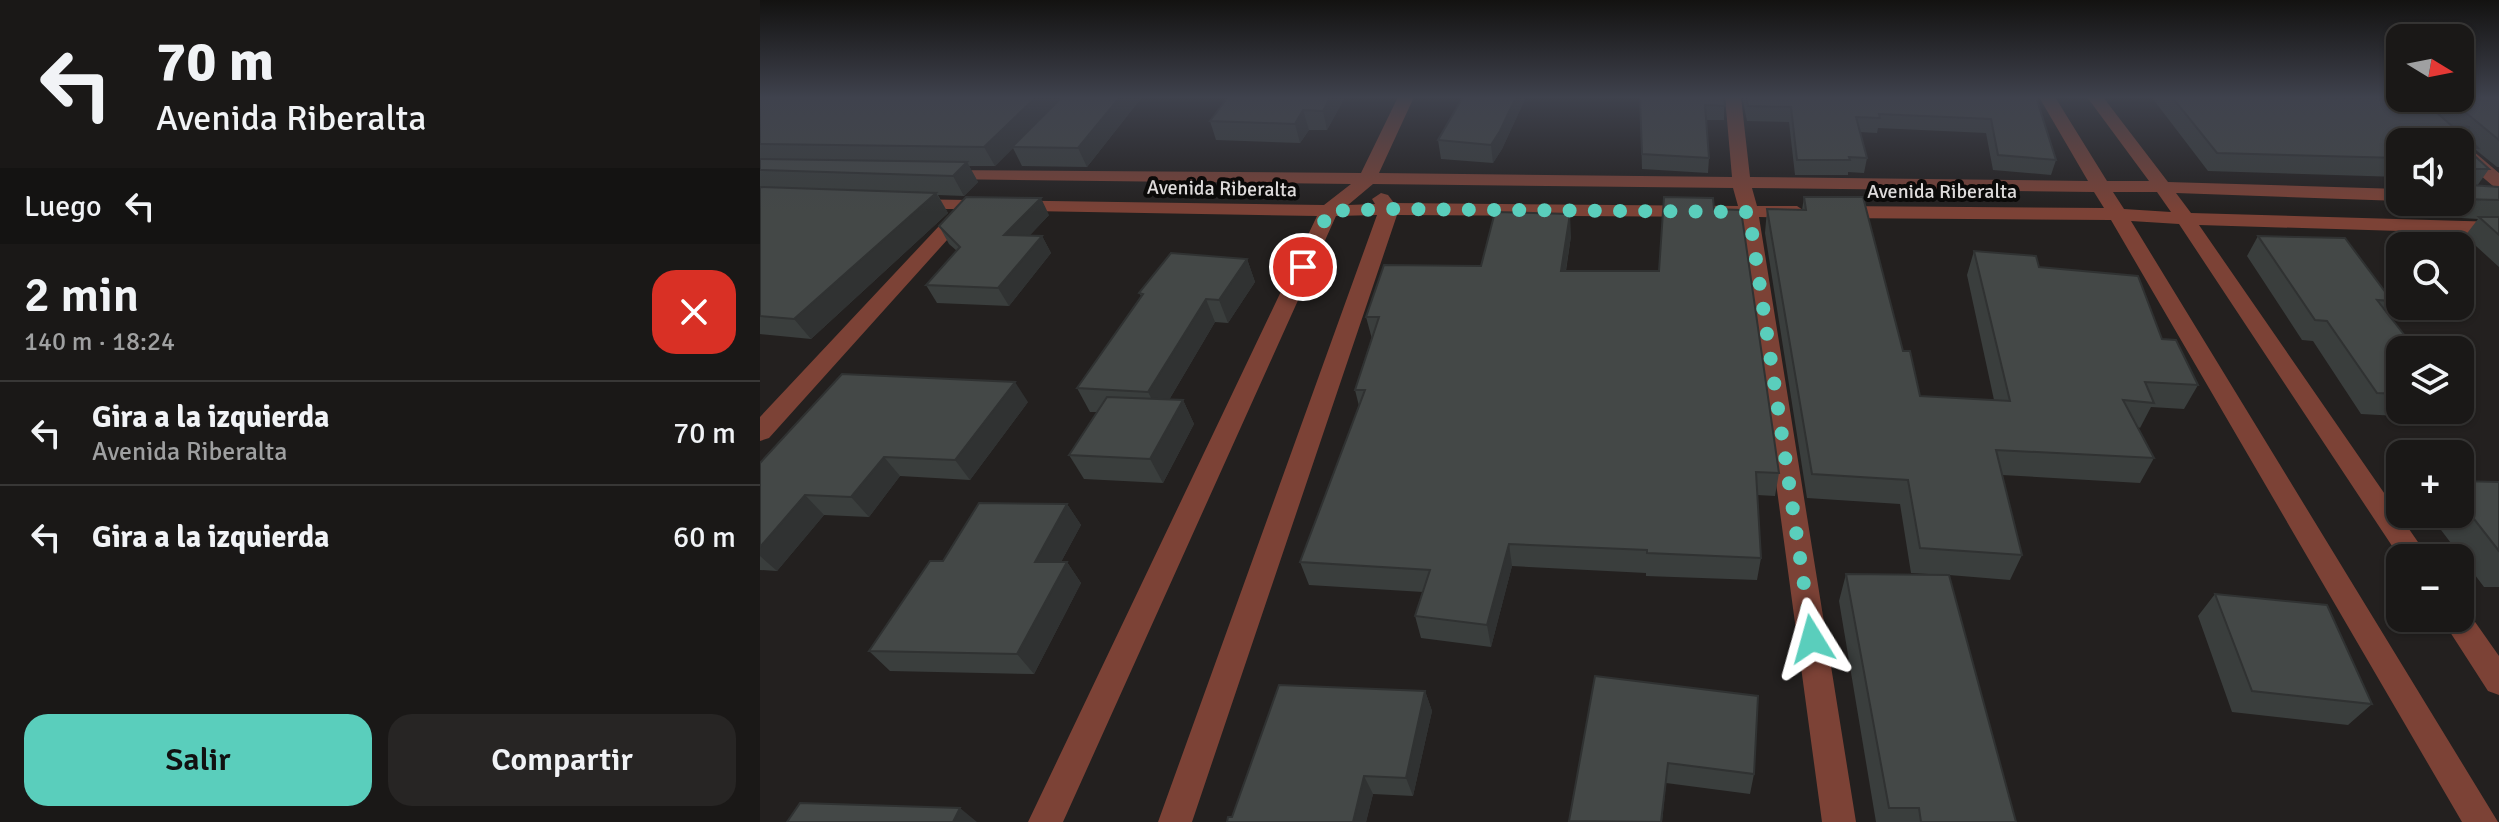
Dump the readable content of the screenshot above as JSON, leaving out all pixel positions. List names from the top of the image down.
{
  "streets": {
    "street": ["Avenida Riberalta"]
  },
  "north": "right",
  "page": {
    "turn": ["70 m", "Avenida Riberalta"],
    "map_buttons": ["+", "−"],
    "then": "Luego",
    "heading": ["2 min", "140 m · 18:24"],
    "list": [
      {
        "name": "Gira a la izquierda",
        "note": "Avenida Riberalta",
        "value": "70 m"
      },
      {
        "name": "Gira a la izquierda",
        "value": "60 m"
      }
    ],
    "buttons": ["Salir", "Compartir"]
  }
}
